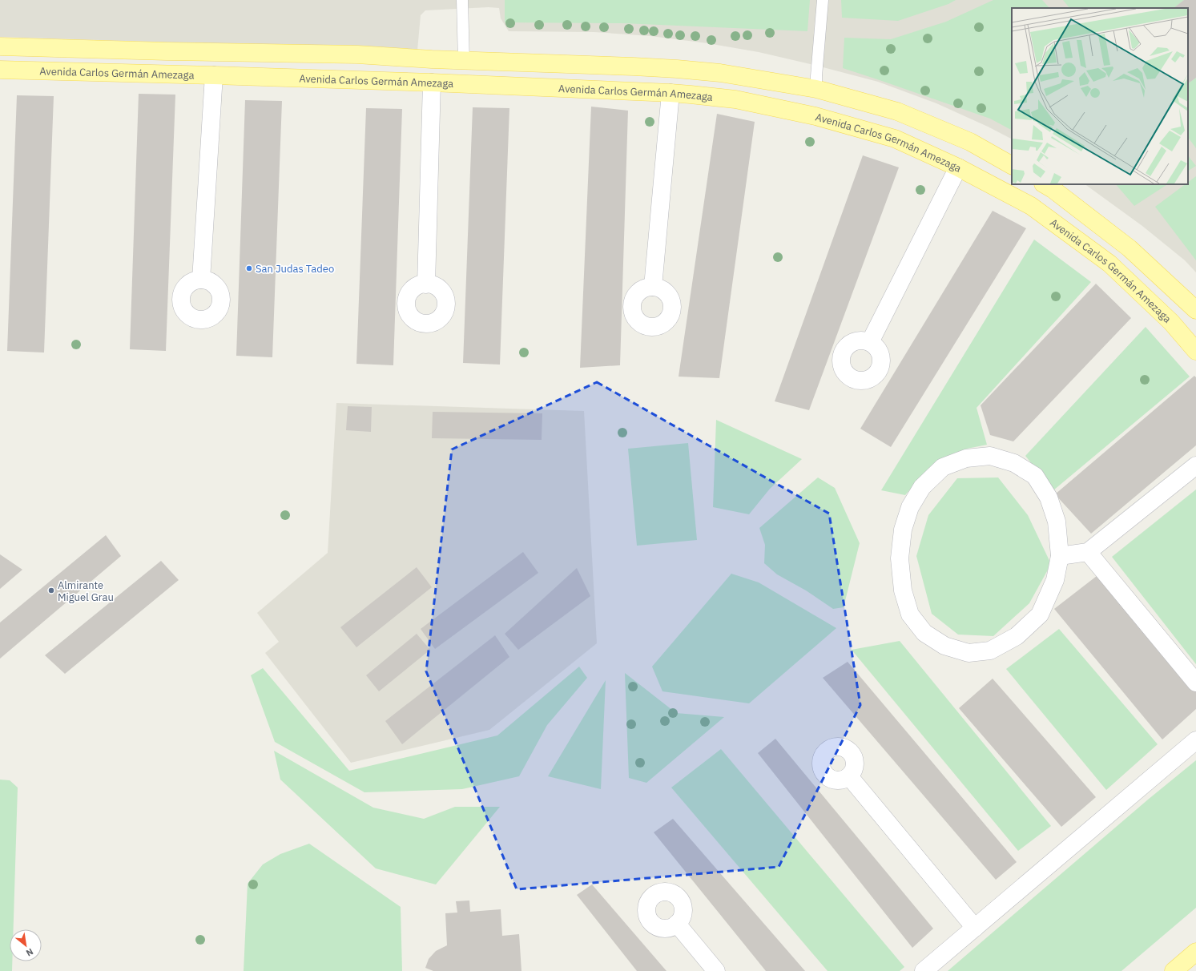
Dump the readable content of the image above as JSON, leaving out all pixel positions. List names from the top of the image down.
{
  "streets": {
    "main road": ["Avenida Carlos Germán Amezaga"]
  },
  "places": ["San Judas Tadeo", "Almirante Miguel Grau"],
  "north": "bottom right"
}
